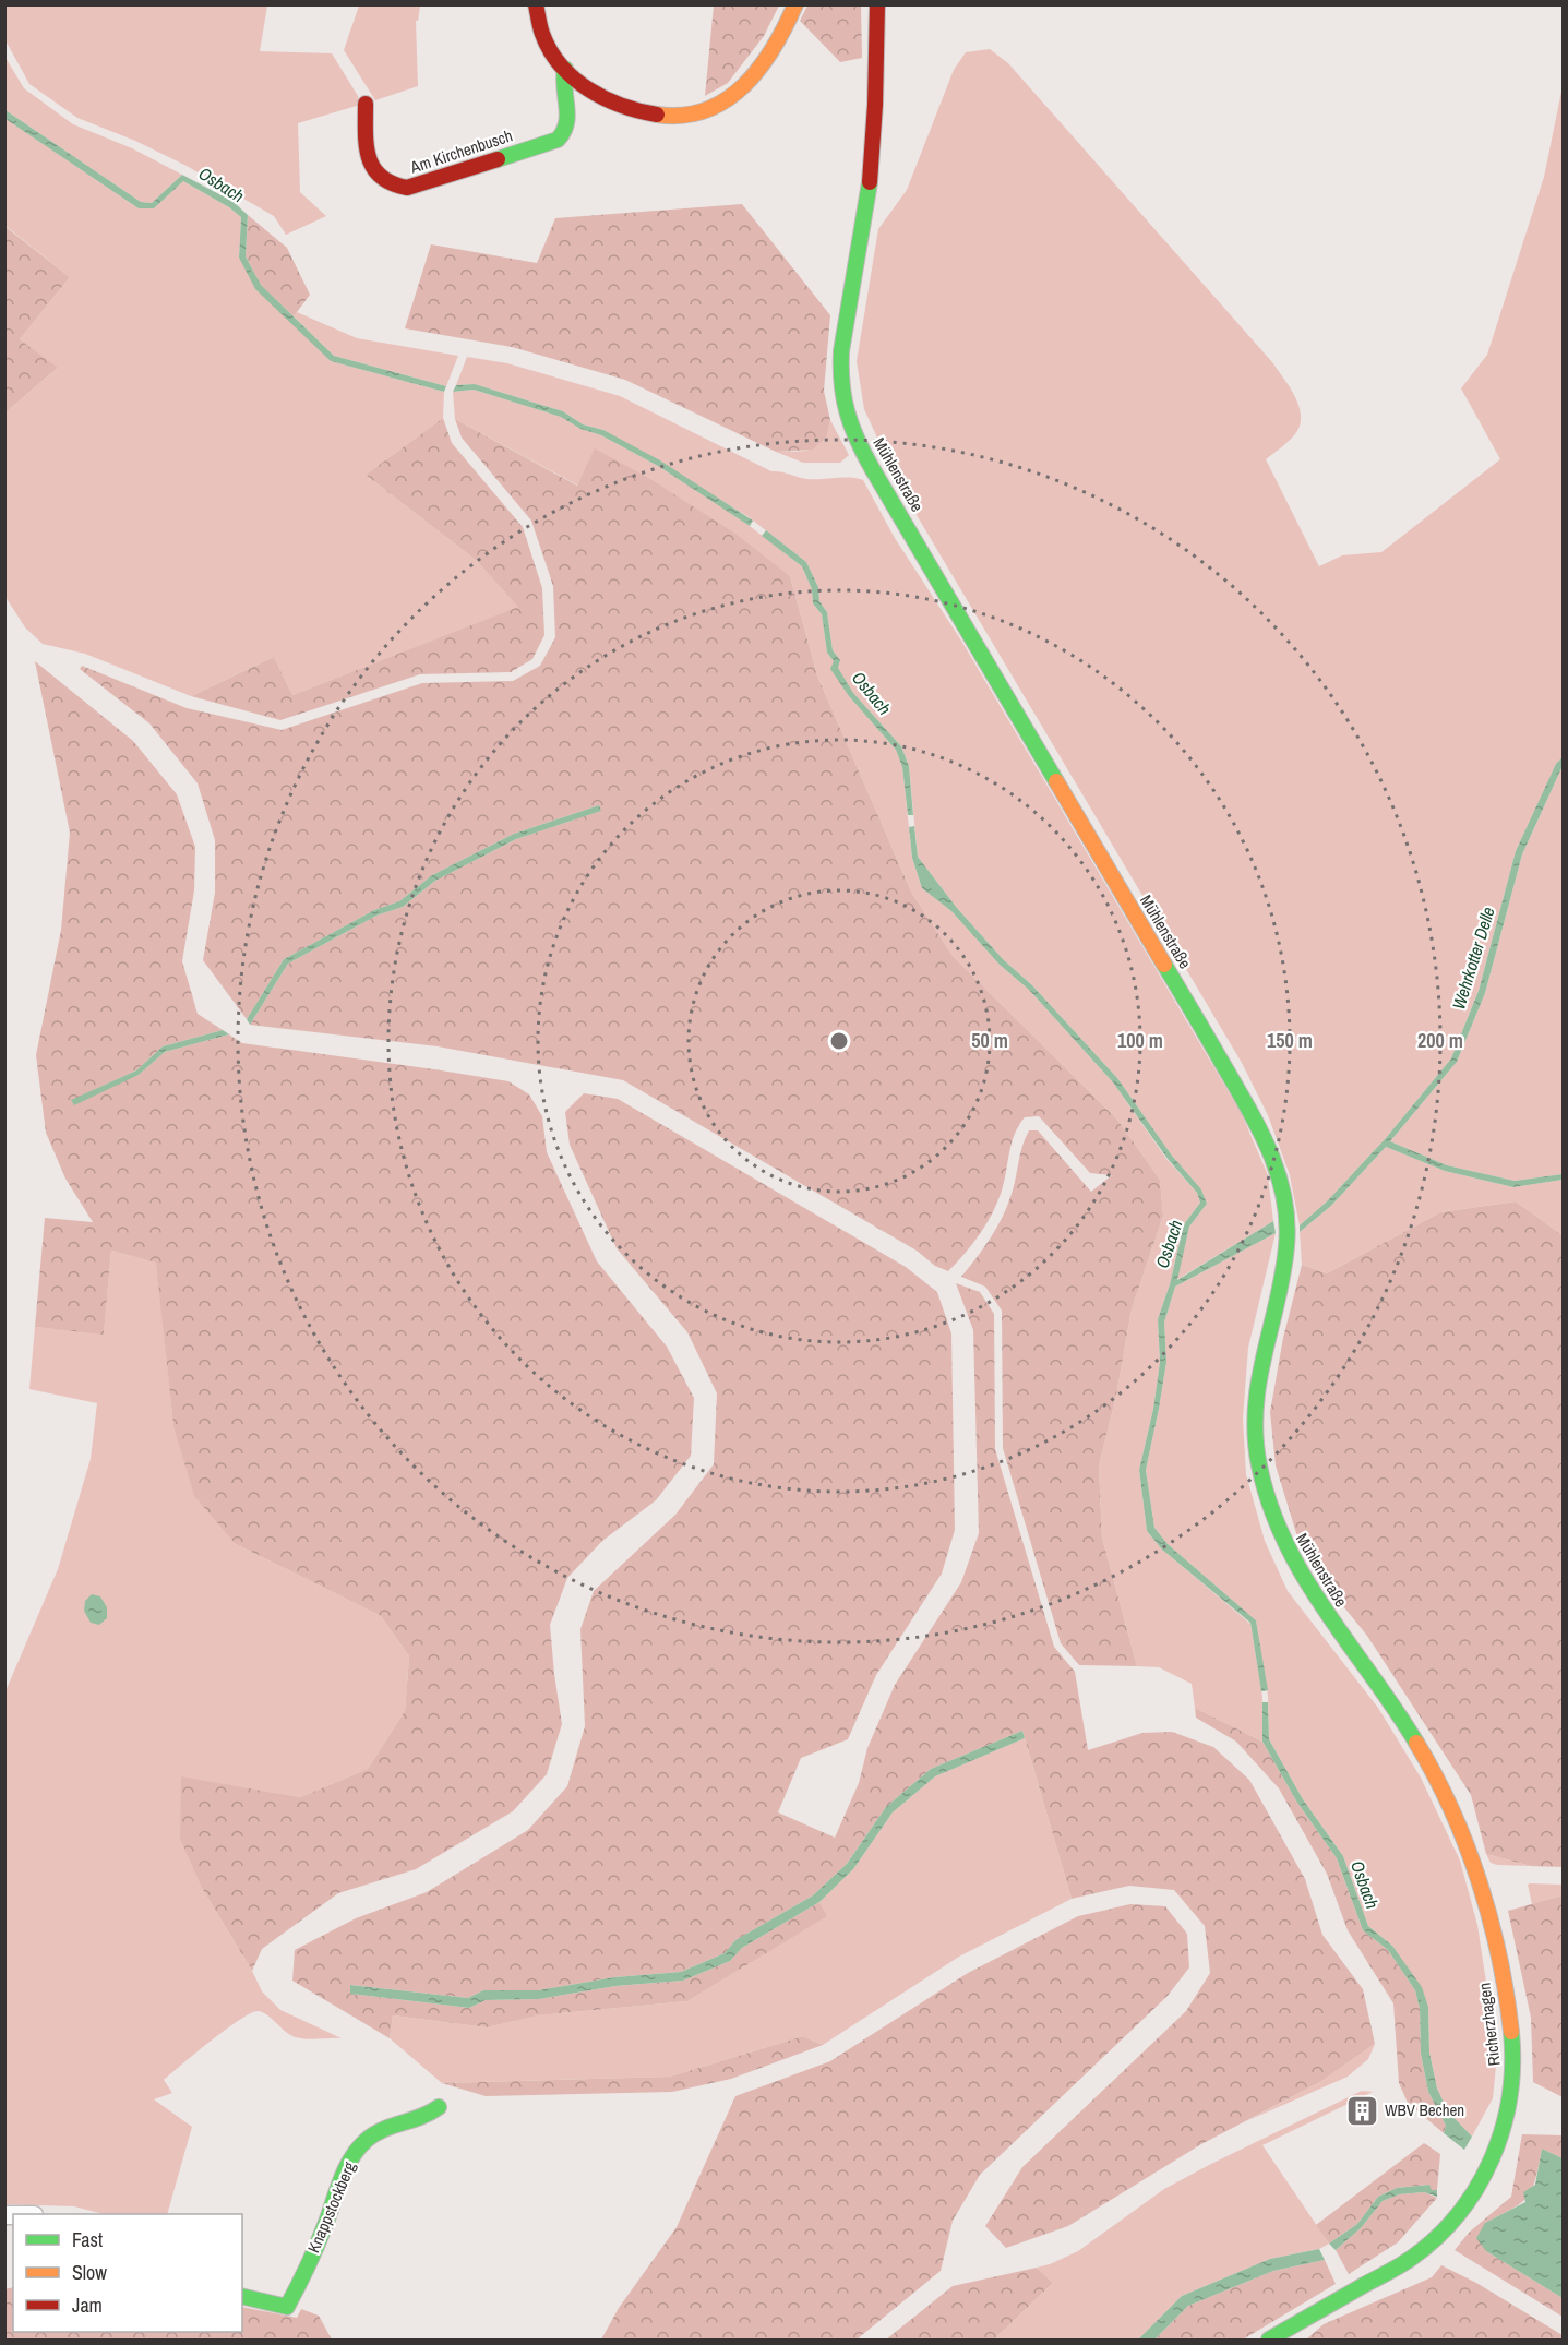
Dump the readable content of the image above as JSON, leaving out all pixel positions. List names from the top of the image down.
{
  "streets": {
    "street": [
      "Am Kirchenbusch",
      "Mühlenstraße",
      "Richerzhagen",
      "Knappstockberg"
    ]
  },
  "crossings": [
    ["Mühlenstraße", "Richerzhagen"]
  ],
  "water": ["Osbach", "Wehrkotter Delle"],
  "places": {
    "building": ["WBV Bechen"]
  },
  "legend": ["Fast", "Slow", "Jam"],
  "rings": [
    "50 m",
    "100 m",
    "150 m",
    "200 m"
  ]
}
